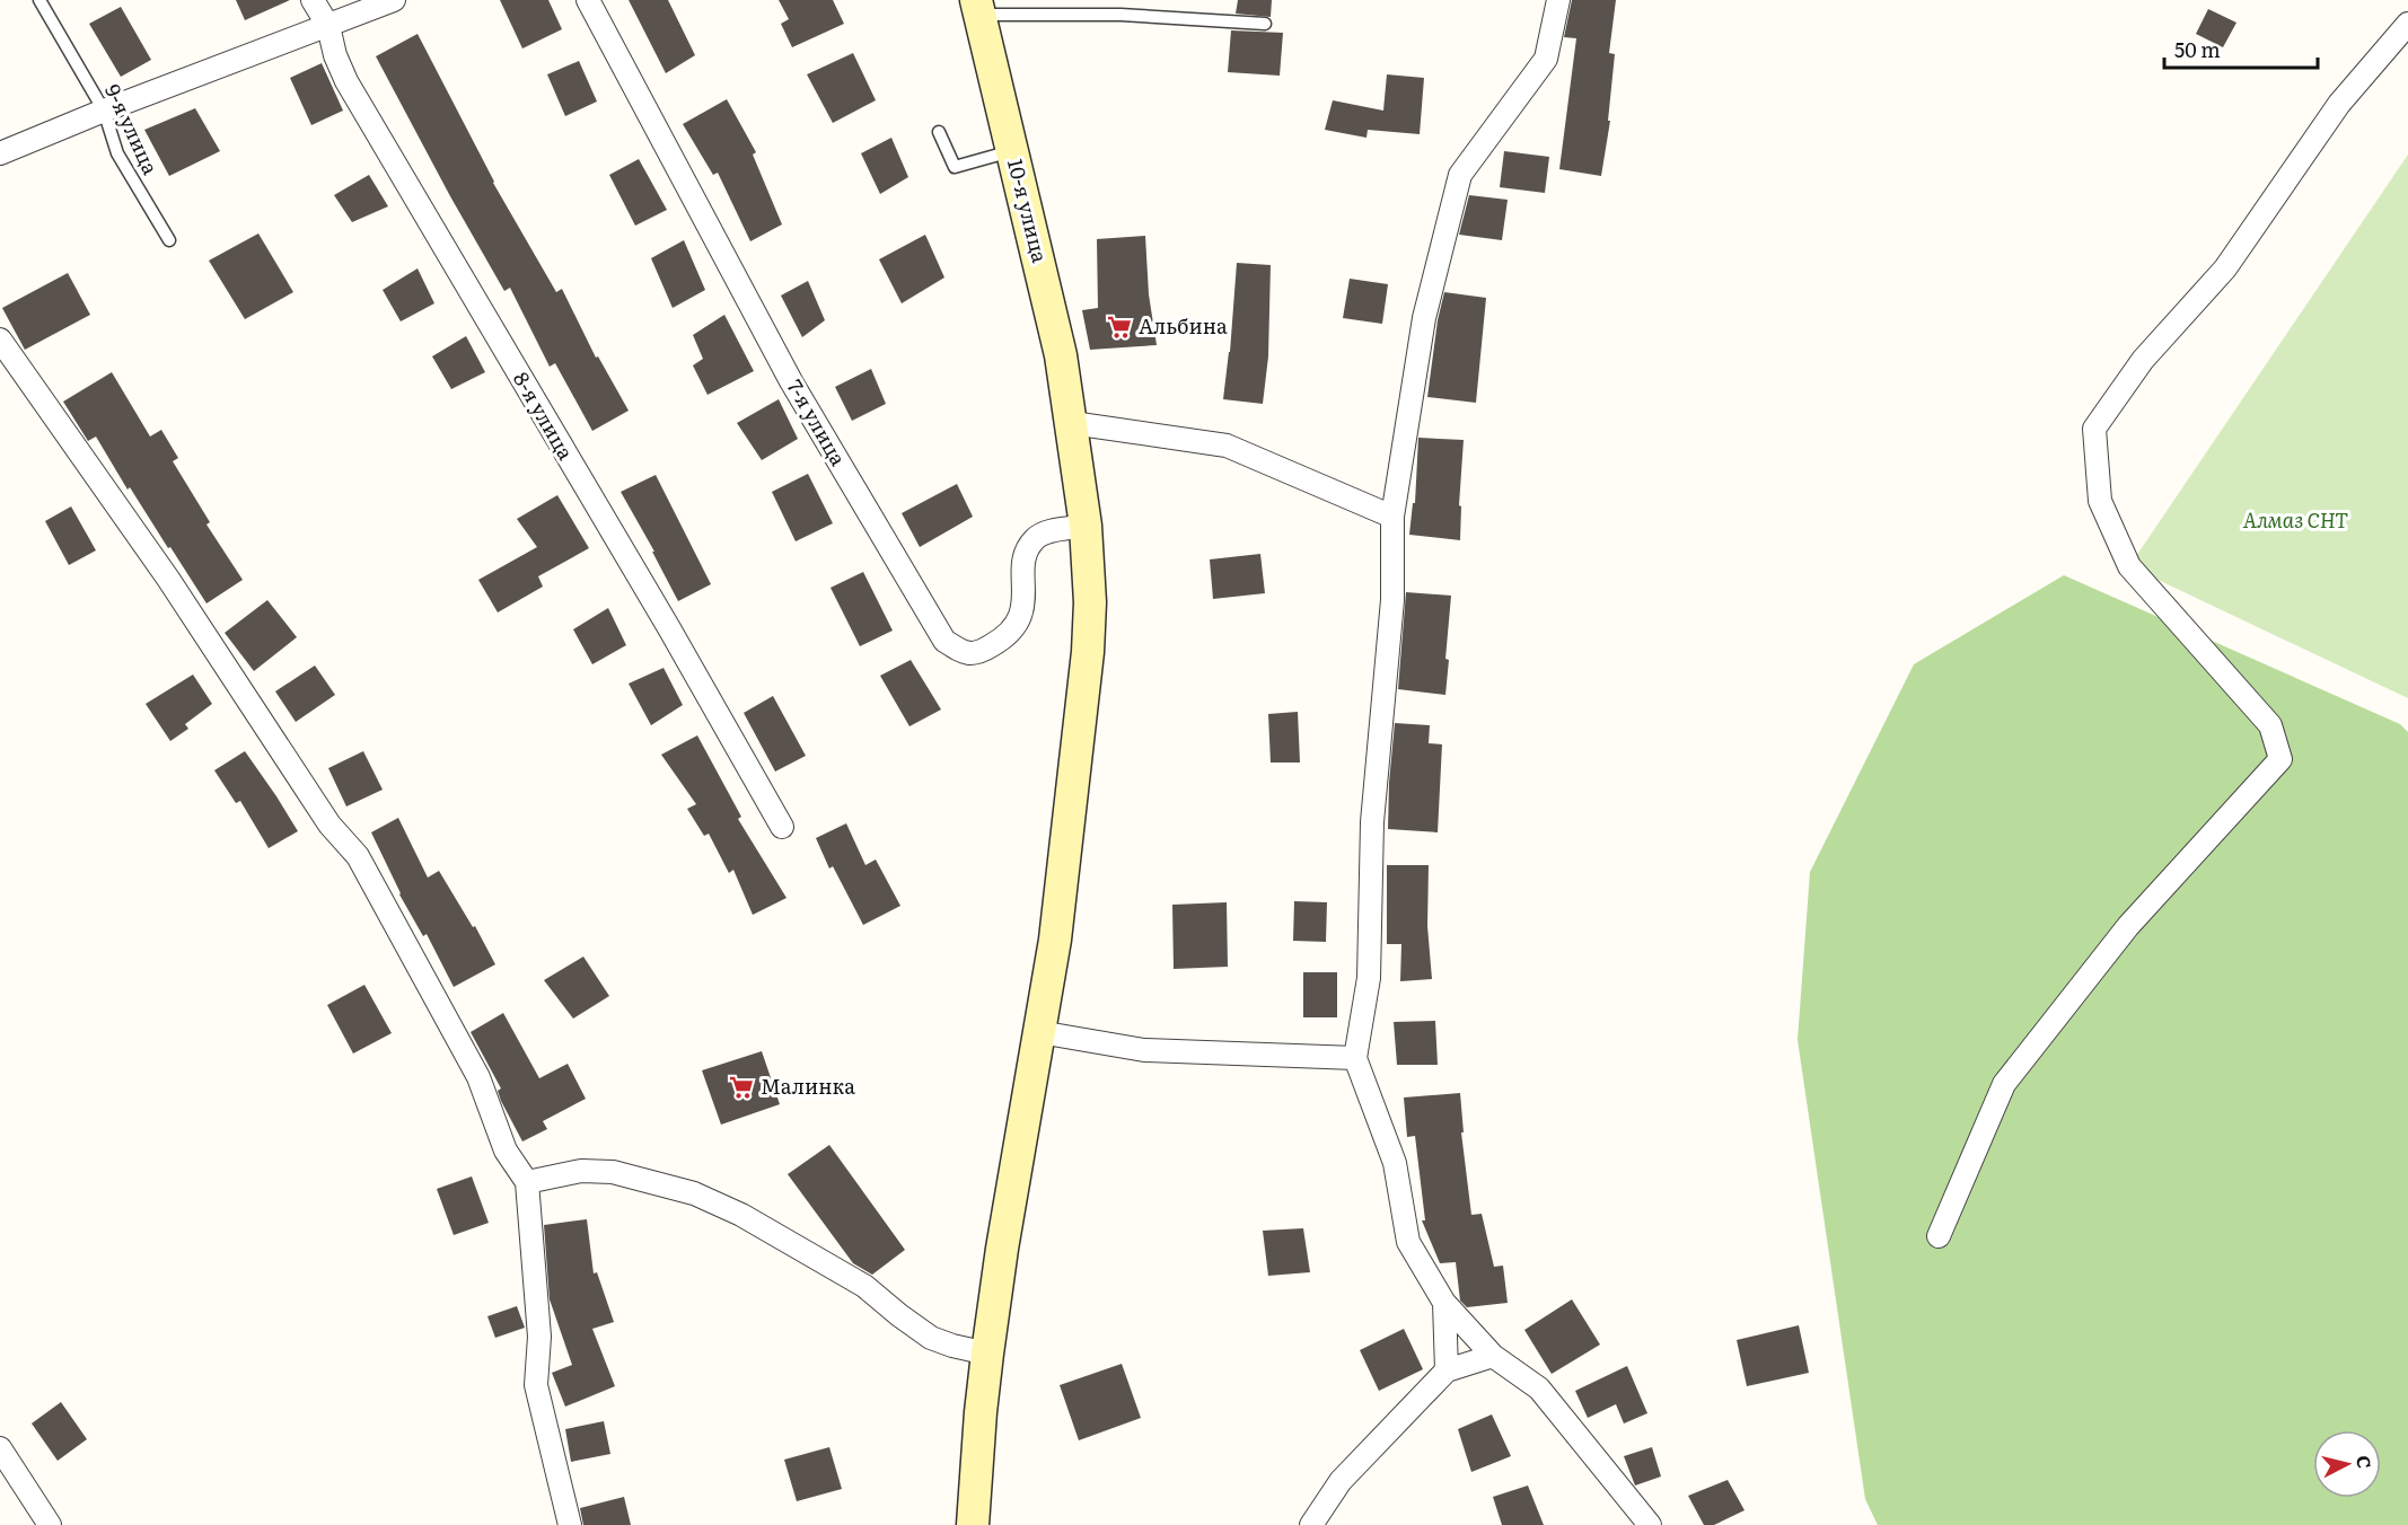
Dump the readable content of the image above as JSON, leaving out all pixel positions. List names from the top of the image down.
{
  "streets": {
    "street": ["10-я улица", "8-я улица", "7-я улица"],
    "lane": ["9-я улица"]
  },
  "crossings": [
    ["10-я улица", "7-я улица"]
  ],
  "parks": ["Алмаз СНТ"],
  "places": {
    "supermarket": ["Альбина", "Малинка"]
  },
  "scale_bar": "50 m",
  "north": "right"
}
